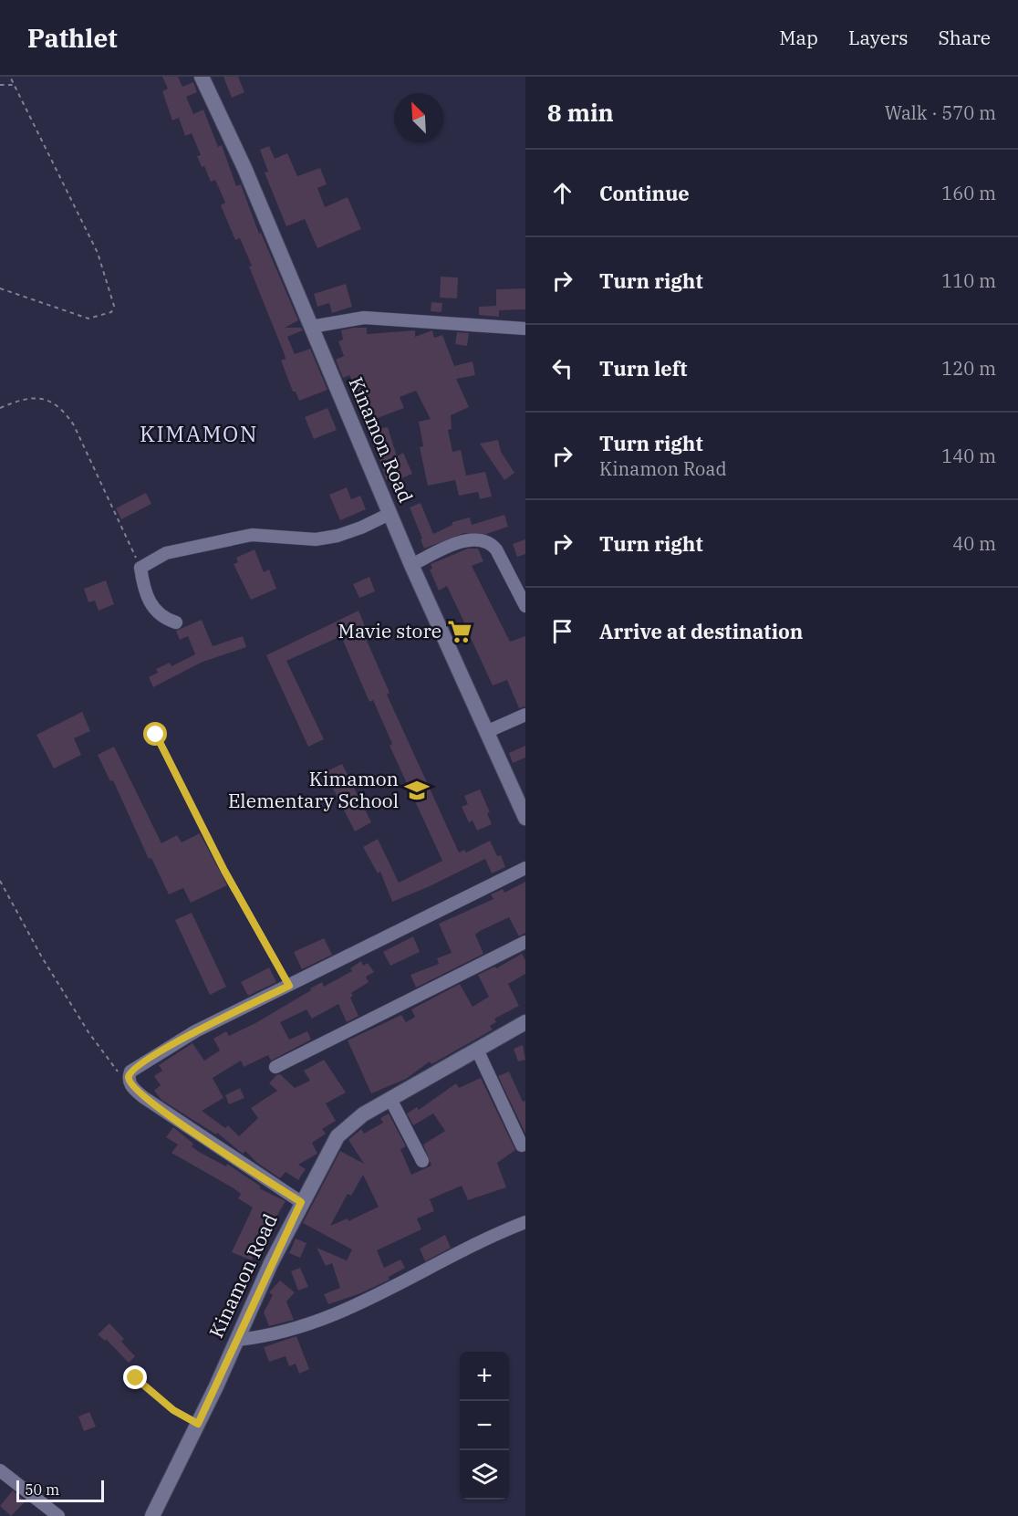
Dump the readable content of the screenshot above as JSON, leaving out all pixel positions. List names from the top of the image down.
{
  "streets": {
    "street": ["Kinamon Road"]
  },
  "districts": ["KIMAMON"],
  "places": {
    "supermarket": ["Mavie store"],
    "school or university": ["Kimamon Elementary School"]
  },
  "scale_bar": "50 m",
  "north": "top left",
  "page": {
    "header": "Pathlet",
    "nav": ["Map", "Layers", "Share"],
    "heading": ["8 min", "Walk · 570 m"],
    "list": [
      ["Continue", "160 m"],
      ["Turn right", "110 m"],
      ["Turn left", "120 m"],
      ["Turn right", "Kinamon Road", "140 m"],
      ["Turn right", "40 m"],
      "Arrive at destination"
    ],
    "map_buttons": ["+", "−"],
    "scale": "50 m"
  }
}
